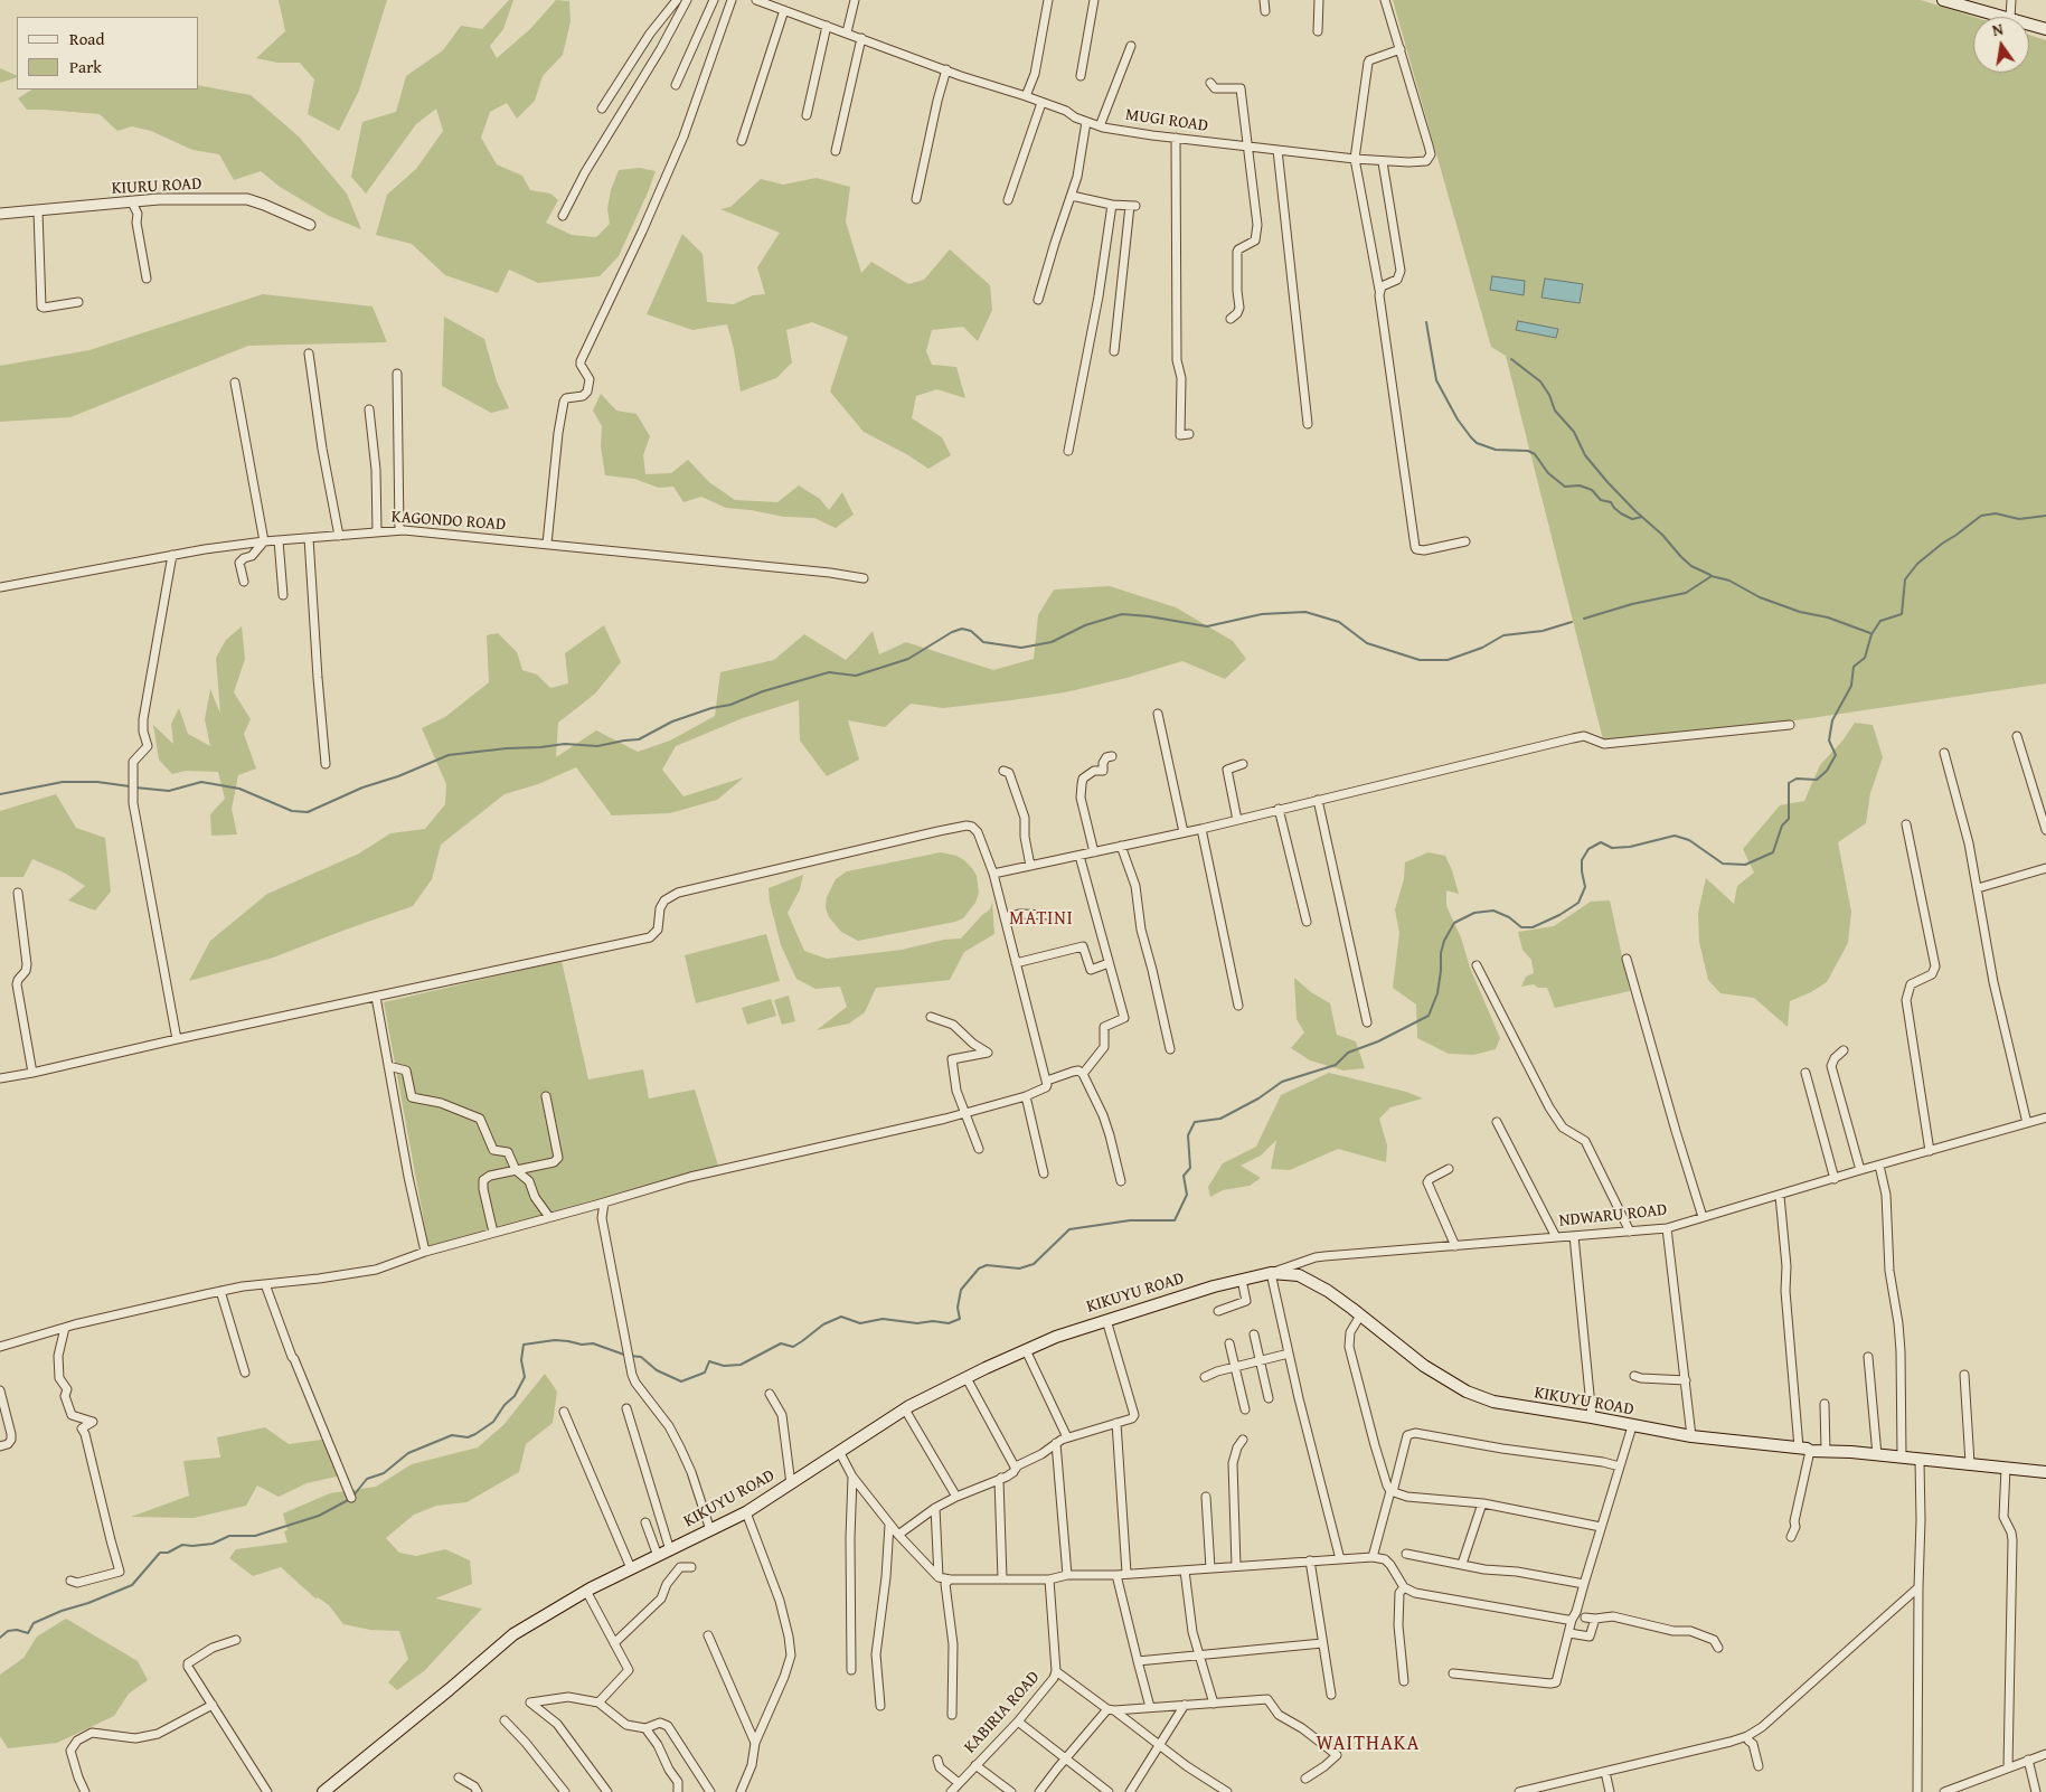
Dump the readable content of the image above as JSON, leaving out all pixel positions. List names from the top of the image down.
{
  "streets": {
    "main road": ["KIKUYU ROAD"],
    "street": [
      "MUGI ROAD",
      "KIURU ROAD",
      "KAGONDO ROAD",
      "NDWARU ROAD",
      "KABIRIA ROAD"
    ]
  },
  "crossings": [
    ["NDWARU ROAD", "KIKUYU ROAD"]
  ],
  "districts": ["MATINI", "WAITHAKA"],
  "legend": ["Road", "Park"],
  "north": "top"
}
